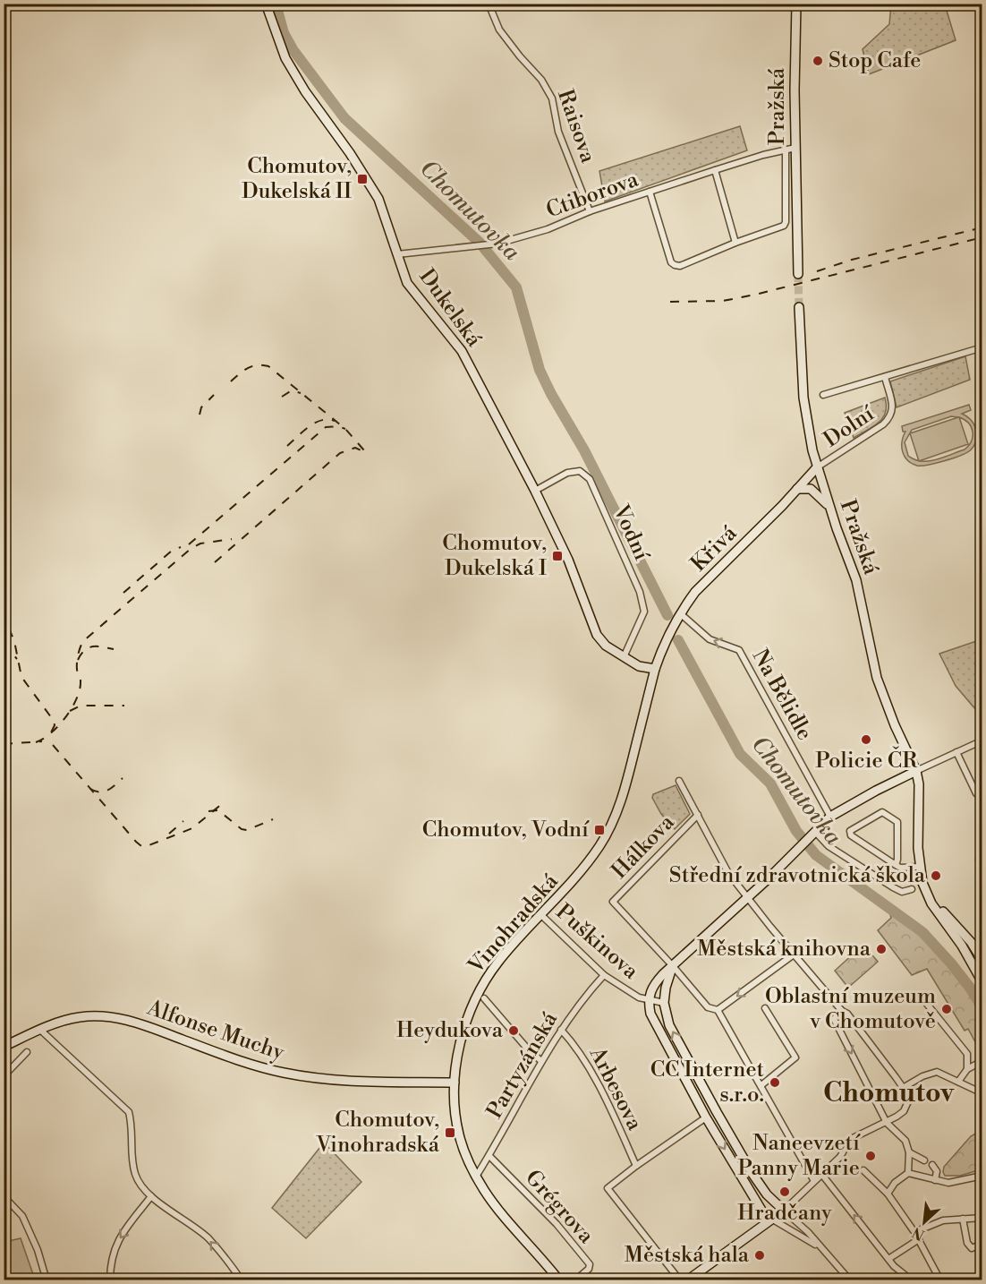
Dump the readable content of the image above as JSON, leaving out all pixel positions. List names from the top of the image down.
{
  "streets": {
    "street": [
      "Pražská",
      "Raisova",
      "Ctiborova",
      "Dukelská",
      "Dolní",
      "Vodní",
      "Křivá",
      "Na Bělidle",
      "Hálkova",
      "Vinohradská",
      "Puškinova",
      "Alfonse Muchy",
      "Partyzánská",
      "Arbesova",
      "Grégrova"
    ]
  },
  "crossings": [
    ["Pražská", "Ctiborova"],
    ["Pražská", "Dolní"],
    ["Pražská", "Křivá"],
    ["Raisova", "Ctiborova"],
    ["Ctiborova", "Dukelská"],
    ["Dukelská", "Vodní"],
    ["Dukelská", "Křivá"],
    ["Dukelská", "Vinohradská"],
    ["Dolní", "Křivá"],
    ["Křivá", "Na Bělidle"],
    ["Křivá", "Vinohradská"],
    ["Vinohradská", "Puškinova"],
    ["Vinohradská", "Alfonse Muchy"],
    ["Vinohradská", "Partyzánská"],
    ["Puškinova", "Partyzánská"],
    ["Partyzánská", "Arbesova"],
    ["Partyzánská", "Grégrova"]
  ],
  "one_way": ["Na Bělidle"],
  "districts": ["Chomutov"],
  "water": ["Chomutovka"],
  "places": {
    "other": [
      "Stop Cafe",
      "Policie ČR",
      "Střední zdravotnická škola",
      "Městská knihovna",
      "Oblastní muzeum v Chomutově",
      "Heydukova",
      "CC Internet s.r.o.",
      "Naneevzetí Panny Marie",
      "Hradčany",
      "Městská hala"
    ],
    "transit": [
      "Chomutov, Dukelská II",
      "Chomutov, Dukelská I",
      "Chomutov, Vodní",
      "Chomutov, Vinohradská"
    ]
  },
  "north": "bottom left"
}
